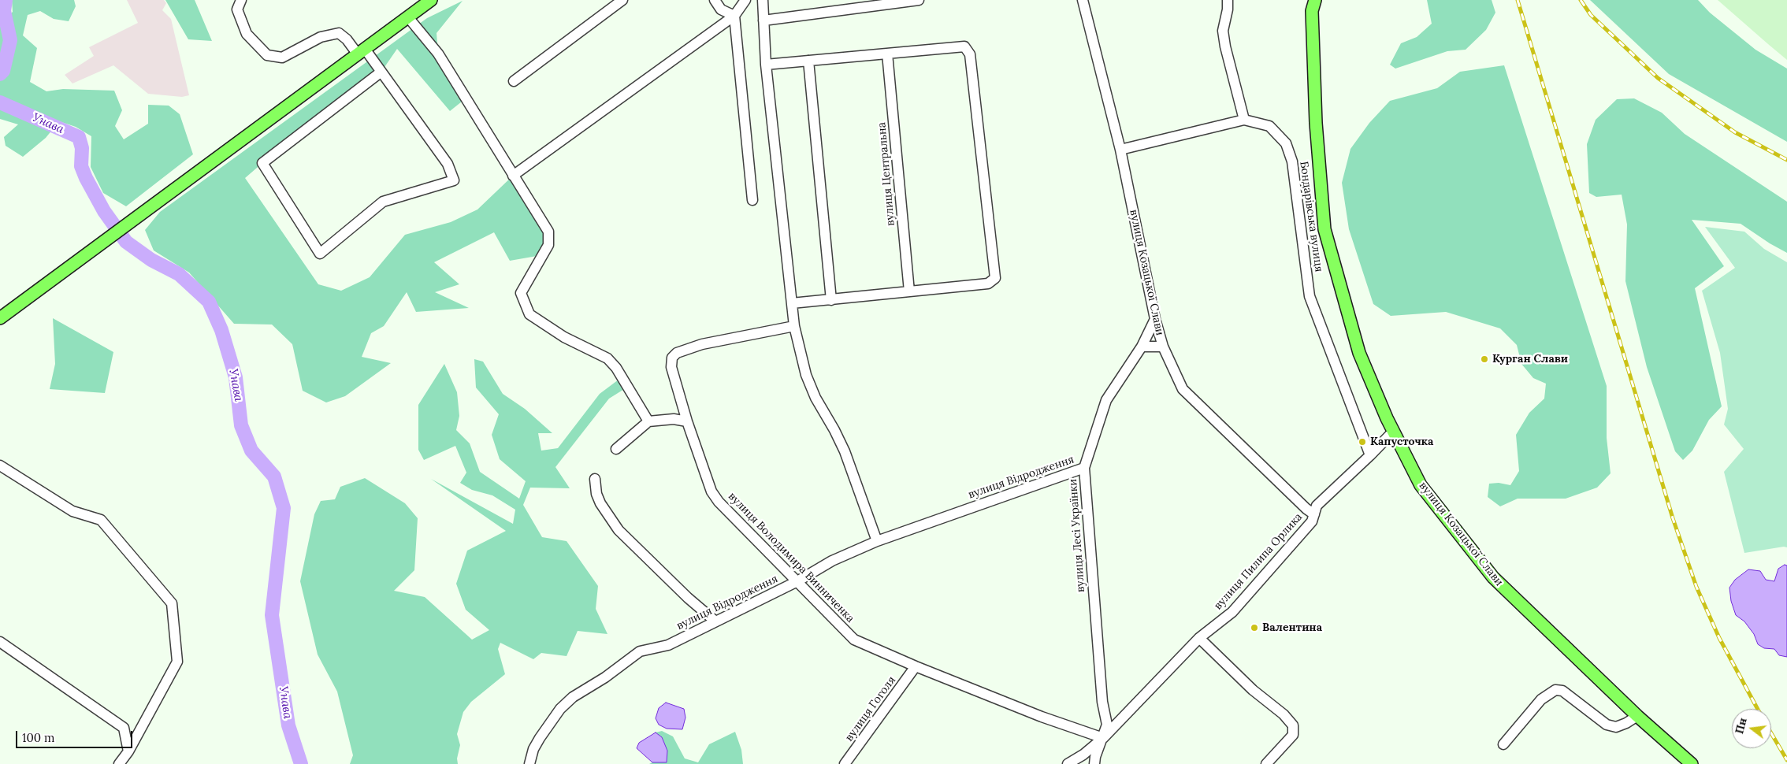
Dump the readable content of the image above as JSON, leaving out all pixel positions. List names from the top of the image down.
{
  "streets": {
    "main road": ["вулиця Козацької Слави"],
    "street": [
      "вулиця Центральна",
      "Бондарівська вулиця",
      "вулиця Відродження",
      "вулиця Лесі Українки",
      "вулиця Володимира Винниченка",
      "вулиця Пилипа Орлика",
      "вулиця Гоголя"
    ]
  },
  "crossings": [
    ["Бондарівська вулиця", "вулиця Пилипа Орлика"],
    ["вулиця Козацької Слави", "вулиця Лесі Українки"],
    ["вулиця Козацької Слави", "вулиця Пилипа Орлика"],
    ["вулиця Відродження", "вулиця Лесі Українки"],
    ["вулиця Відродження", "вулиця Володимира Винниченка"],
    ["вулиця Лесі Українки", "вулиця Володимира Винниченка"],
    ["вулиця Лесі Українки", "вулиця Пилипа Орлика"],
    ["вулиця Володимира Винниченка", "вулиця Пилипа Орлика"],
    ["вулиця Володимира Винниченка", "вулиця Гоголя"]
  ],
  "water": ["Унава"],
  "places": ["Курган Слави", "Капусточка", "Валентина"],
  "scale_bar": "100 m",
  "north": "left"
}
